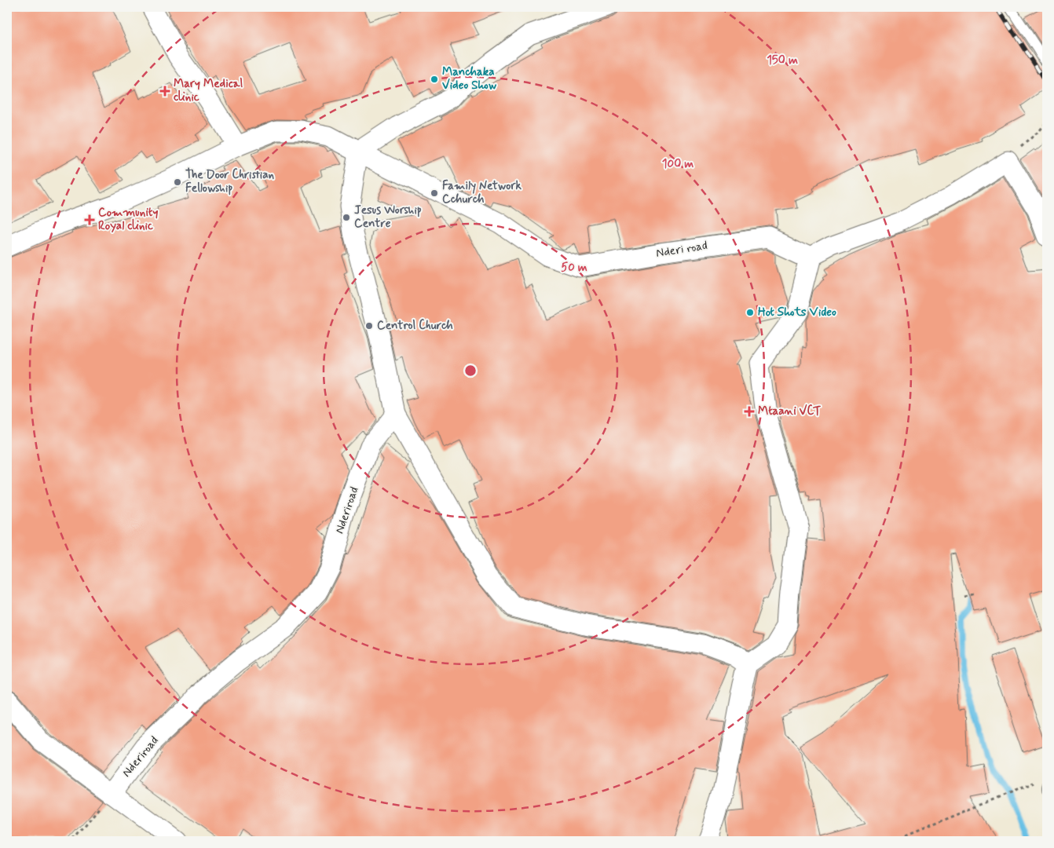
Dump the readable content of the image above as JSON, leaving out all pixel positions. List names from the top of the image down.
{
  "streets": {
    "street": ["Nderi road", "Nderiroad"]
  },
  "places": {
    "other": [
      "Manchaka Video Show",
      "The Door Christian Fellowship",
      "Family Network Cchurch",
      "Jesus Worship Centre",
      "Hot Shots Video",
      "Centrol Church"
    ],
    "health": ["Mary Medical clinic", "Community Royal clinic", "Mtaani VCT"]
  },
  "rings": ["150 m", "100 m", "50 m"]
}
